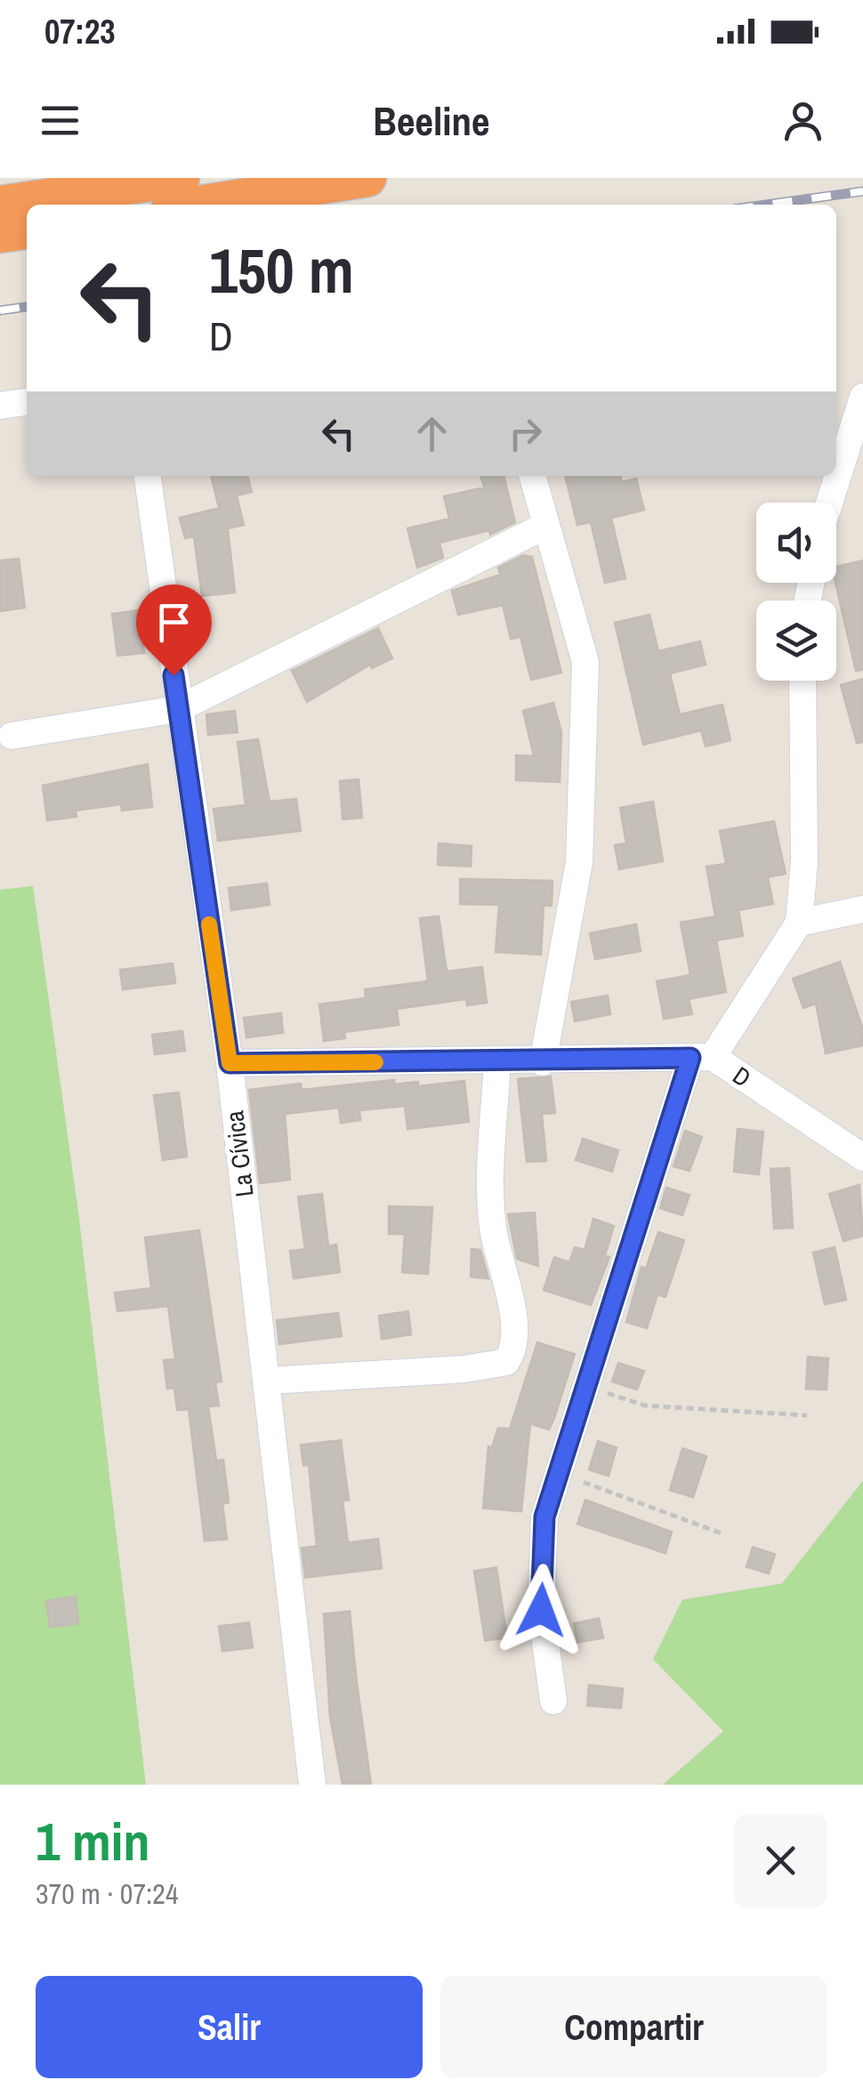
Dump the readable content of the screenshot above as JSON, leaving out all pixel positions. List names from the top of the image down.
{
  "streets": {
    "street": ["D", "La Cívica"]
  },
  "page": {
    "status": "07:23",
    "header": "Beeline",
    "turn": ["150 m", "D"],
    "heading": ["1 min", "370 m · 07:24"],
    "buttons": ["Salir", "Compartir"]
  }
}
